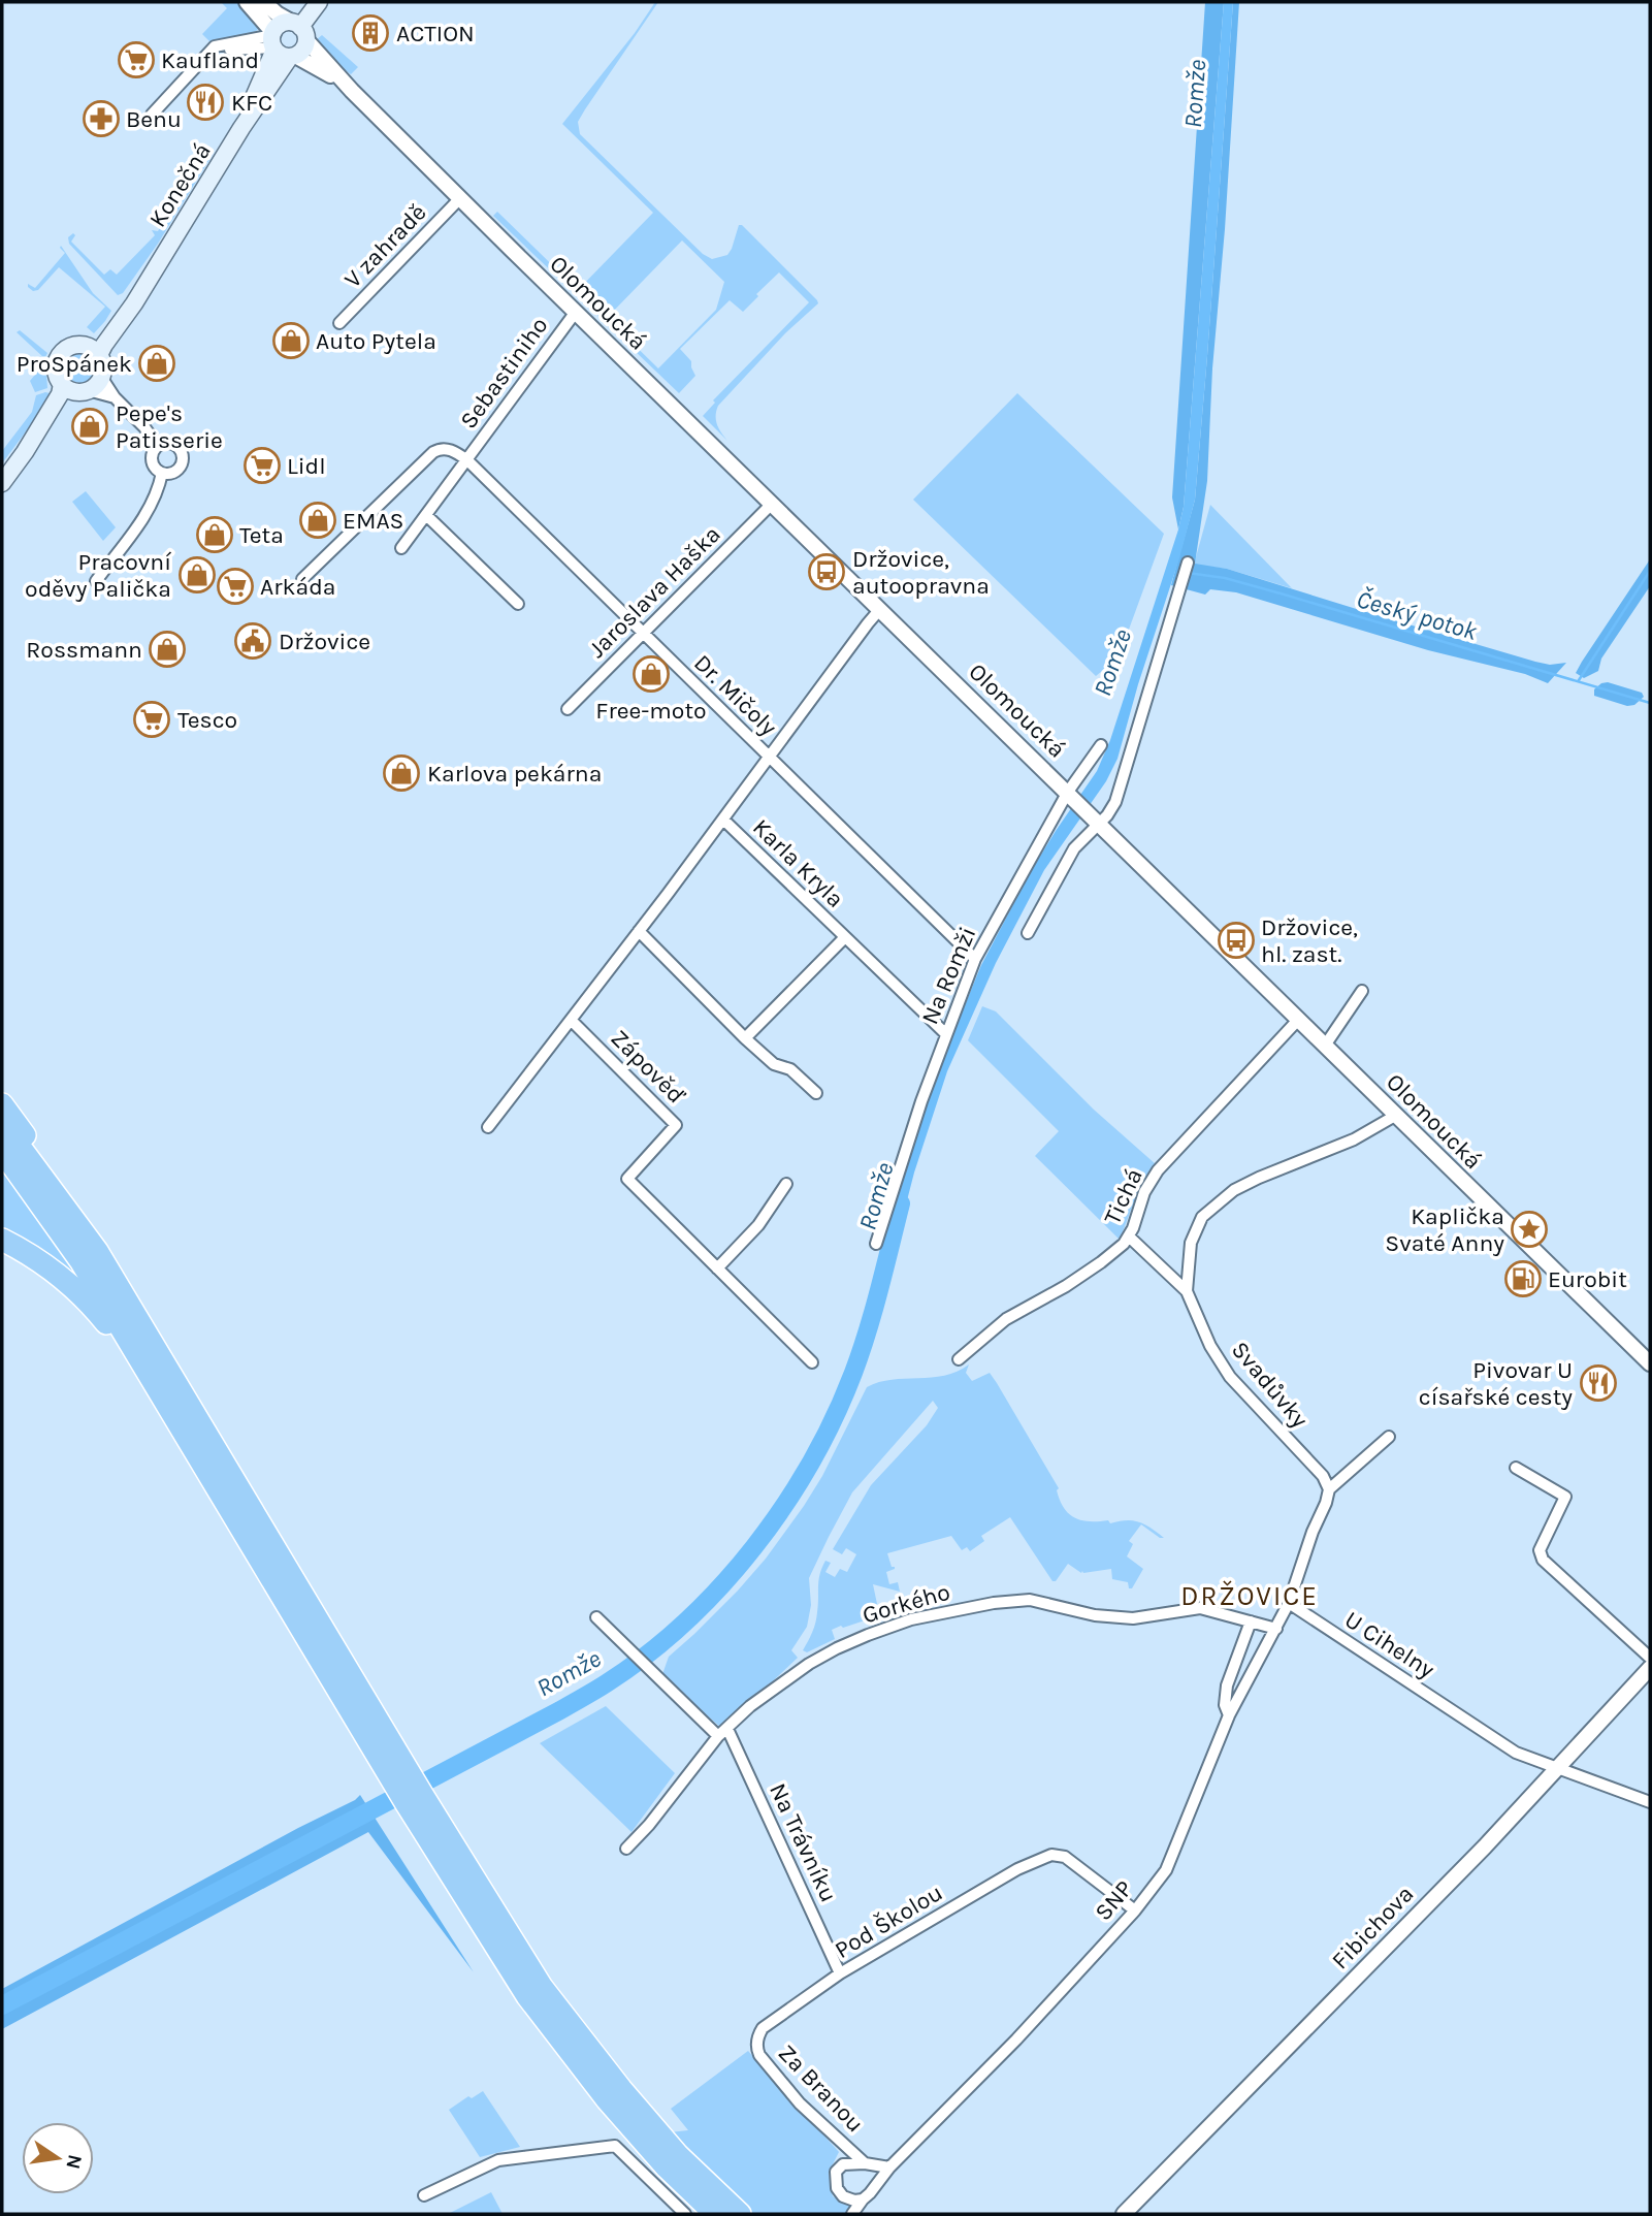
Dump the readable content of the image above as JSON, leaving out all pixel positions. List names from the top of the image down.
{
  "streets": {
    "main road": ["Konečná"],
    "street": [
      "V zahradě",
      "Olomoucká",
      "Sebastiniho",
      "Jaroslava Haška",
      "Dr. Mičoly",
      "Karla Kryla",
      "Na Romži",
      "Zápověď",
      "Tichá",
      "Svadůvky",
      "Gorkého",
      "U Cihelny",
      "Na Trávníku",
      "SNP",
      "Pod Školou",
      "Fibichova",
      "Za Branou"
    ]
  },
  "crossings": [
    ["Konečná", "Olomoucká"],
    ["V zahradě", "Olomoucká"],
    ["Olomoucká", "Sebastiniho"],
    ["Olomoucká", "Jaroslava Haška"],
    ["Olomoucká", "Na Romži"],
    ["Olomoucká", "Tichá"],
    ["Olomoucká", "Svadůvky"],
    ["Sebastiniho", "Dr. Mičoly"],
    ["Jaroslava Haška", "Dr. Mičoly"],
    ["Dr. Mičoly", "Na Romži"],
    ["Karla Kryla", "Na Romži"],
    ["Gorkého", "Na Trávníku"],
    ["Gorkého", "SNP"],
    ["U Cihelny", "SNP"],
    ["U Cihelny", "Fibichova"],
    ["Na Trávníku", "Pod Školou"],
    ["SNP", "Pod Školou"],
    ["Pod Školou", "Za Branou"]
  ],
  "districts": ["DRŽOVICE"],
  "water": ["Romže", "Český potok"],
  "places": {
    "building": ["ACTION"],
    "supermarket": [
      "Kaufland",
      "Lidl",
      "Arkáda",
      "Tesco"
    ],
    "restaurant": ["KFC", "Pivovar U císařské cesty"],
    "pharmacy": ["Benu"],
    "shop": [
      "Auto Pytela",
      "ProSpánek",
      "Pepe's Patisserie",
      "EMAS",
      "Teta",
      "Pracovní oděvy Palička",
      "Rossmann",
      "Free-moto",
      "Karlova pekárna"
    ],
    "bus stop": ["Držovice, autoopravna", "Držovice, hl. zast."],
    "public building": ["Držovice"],
    "place": ["Kaplička Svaté Anny"],
    "fuel station": ["Eurobit"]
  },
  "north": "right"
}
